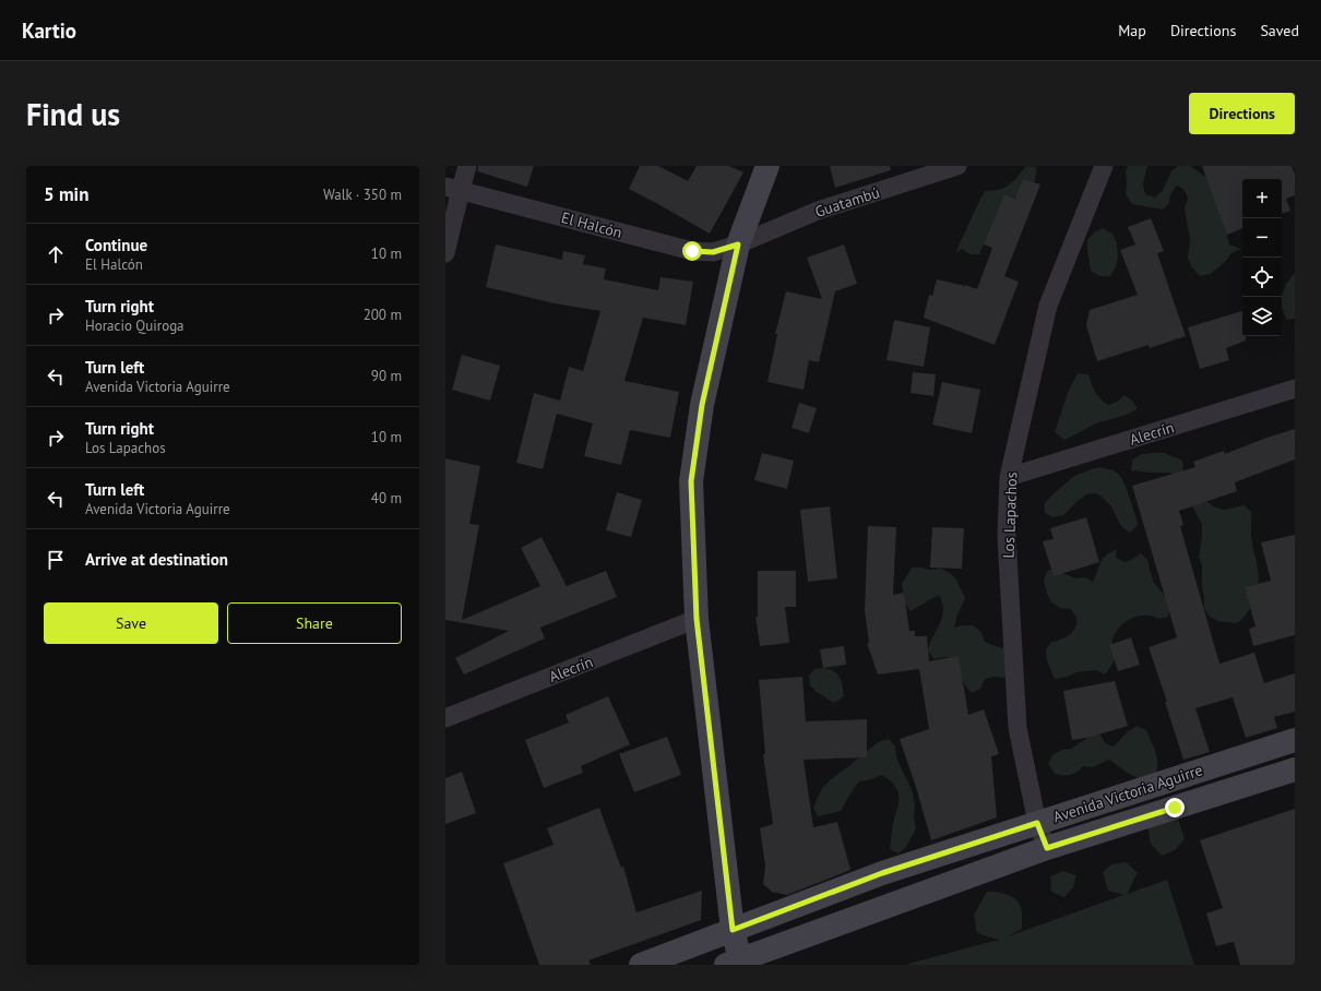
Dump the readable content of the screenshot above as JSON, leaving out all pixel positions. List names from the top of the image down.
{
  "streets": {
    "main road": ["Avenida Victoria Aguirre"],
    "street": [
      "Guatambú",
      "El Halcón",
      "Alecrín",
      "Los Lapachos"
    ]
  },
  "crossings": [
    ["Guatambú", "El Halcón"],
    ["Alecrín", "Los Lapachos"],
    ["Los Lapachos", "Avenida Victoria Aguirre"]
  ],
  "page": {
    "header": "Kartio",
    "nav": ["Map", "Directions", "Saved"],
    "buttons": [
      "Directions",
      ["Save", "Share"]
    ],
    "title": "Find us",
    "heading": ["5 min", "Walk · 350 m"],
    "map_buttons": ["+", "−"],
    "list": [
      ["Continue", "El Halcón", "10 m"],
      ["Turn right", "Horacio Quiroga", "200 m"],
      ["Turn left", "Avenida Victoria Aguirre", "90 m"],
      ["Turn right", "Los Lapachos", "10 m"],
      ["Turn left", "Avenida Victoria Aguirre", "40 m"],
      "Arrive at destination"
    ]
  }
}
